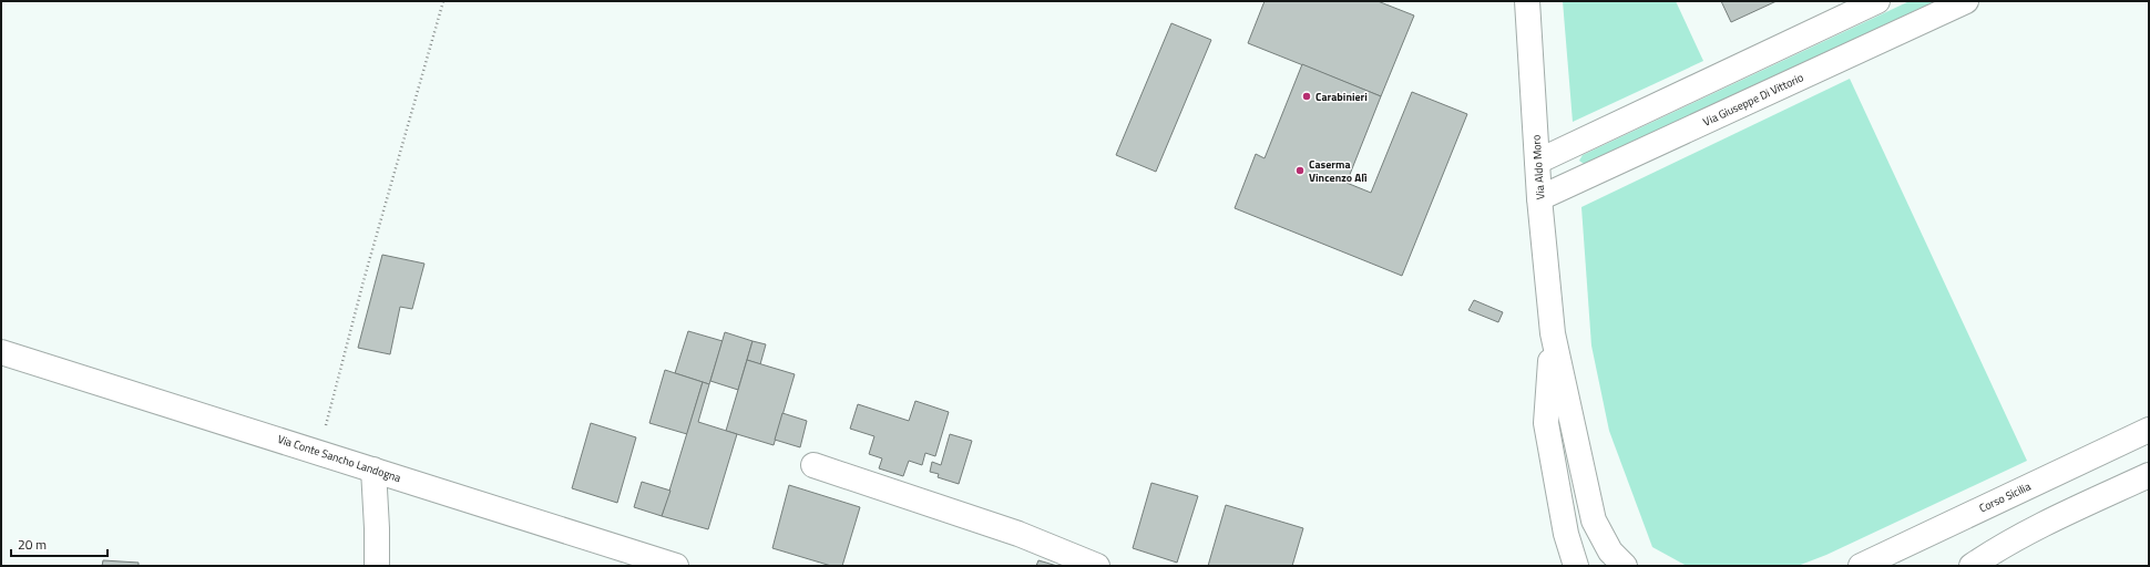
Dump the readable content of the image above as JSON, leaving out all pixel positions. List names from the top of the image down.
{
  "streets": {
    "main road": [
      "Via Giuseppe Di Vittorio",
      "Via Aldo Moro",
      "Via Conte Sancho Landogna",
      "Corso Sicilia"
    ]
  },
  "crossings": [
    ["Via Giuseppe Di Vittorio", "Via Aldo Moro"]
  ],
  "places": ["Carabinieri", "Caserma Vincenzo Alì"],
  "scale_bar": "20 m"
}
